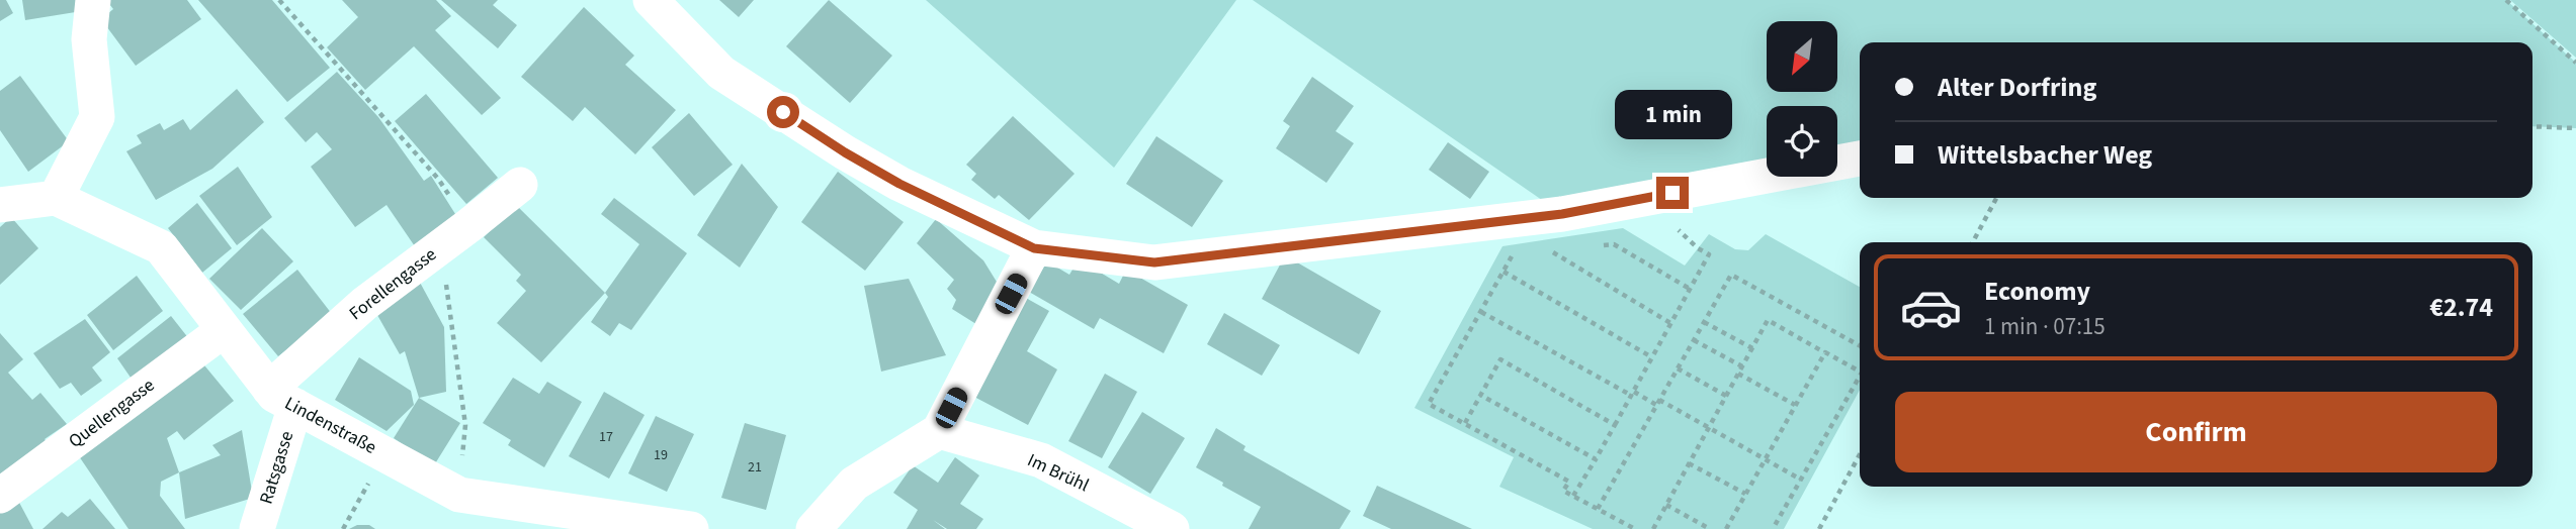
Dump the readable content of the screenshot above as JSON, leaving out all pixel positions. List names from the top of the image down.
{
  "streets": {
    "street": [
      "Forellengasse",
      "Quellengasse",
      "Lindenstraße",
      "Ratsgasse",
      "Im Brühl"
    ]
  },
  "crossings": [
    ["Forellengasse", "Lindenstraße"],
    ["Forellengasse", "Ratsgasse"],
    ["Quellengasse", "Lindenstraße"],
    ["Lindenstraße", "Ratsgasse"]
  ],
  "house_numbers": ["17", "19", "21"],
  "north": "bottom left",
  "page": {
    "banner": ["Alter Dorfring", "Wittelsbacher Weg"],
    "bubble": "1 min",
    "list": [
      {
        "name": "Economy",
        "note": "1 min · 07:15",
        "value": "€2.74"
      }
    ],
    "buttons": "Confirm"
  }
}
